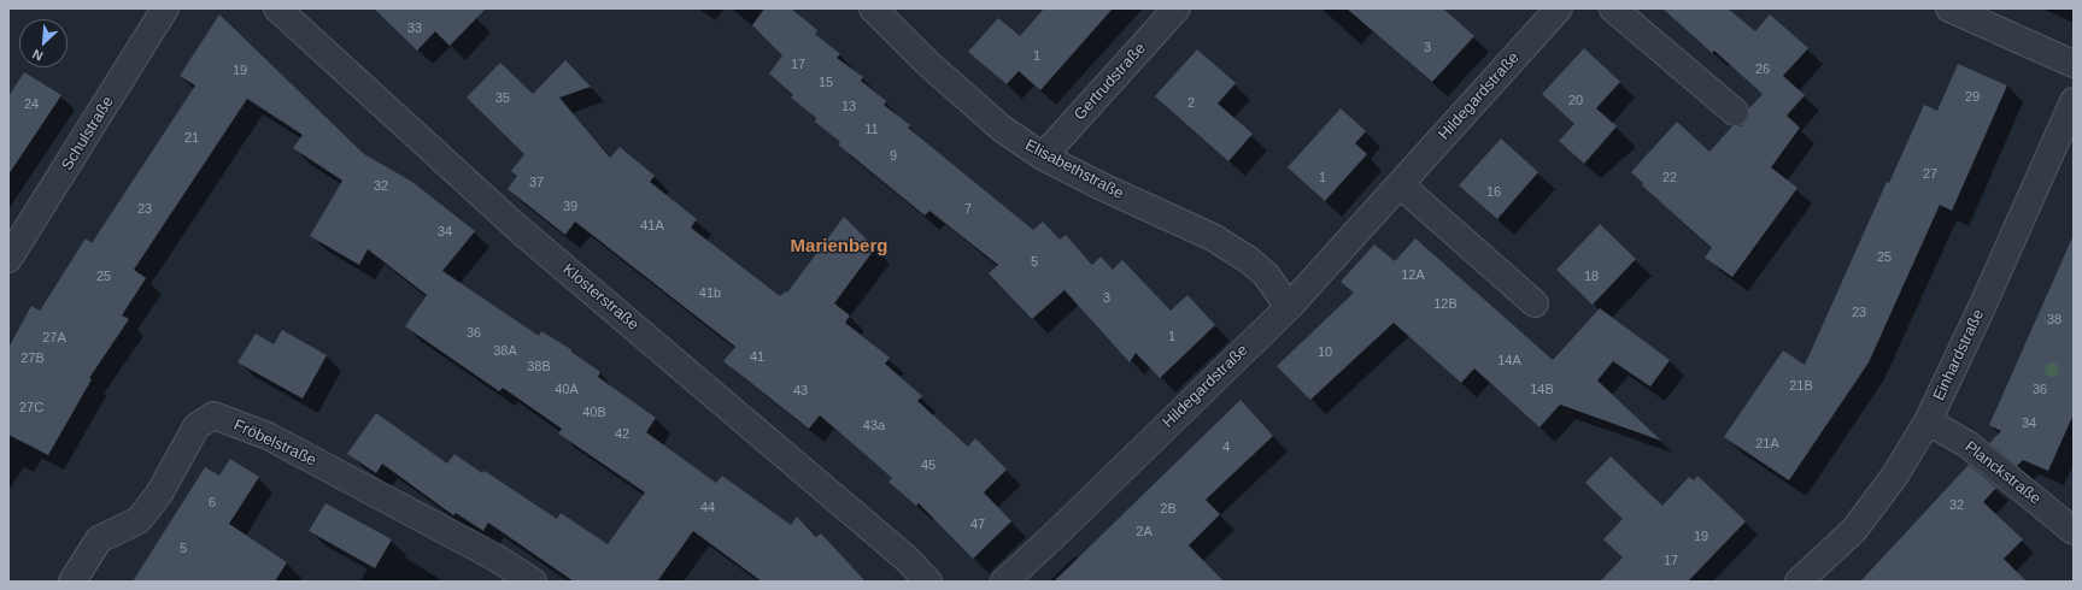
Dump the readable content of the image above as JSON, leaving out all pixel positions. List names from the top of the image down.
{
  "streets": {
    "street": [
      "Gertrudstraße",
      "Hildegardstraße",
      "Schulstraße",
      "Elisabethstraße",
      "Klosterstraße",
      "Einhardstraße",
      "Fröbelstraße",
      "Planckstraße"
    ]
  },
  "crossings": [
    ["Gertrudstraße", "Elisabethstraße"],
    ["Hildegardstraße", "Elisabethstraße"],
    ["Einhardstraße", "Planckstraße"]
  ],
  "districts": ["Marienberg"],
  "house_numbers": [
    "33",
    "3",
    "1",
    "17",
    "26",
    "19",
    "15",
    "29",
    "35",
    "20",
    "2",
    "24",
    "13",
    "11",
    "21",
    "9",
    "27",
    "1",
    "22",
    "37",
    "32",
    "16",
    "39",
    "23",
    "7",
    "41A",
    "34",
    "25",
    "5",
    "12A",
    "25",
    "18",
    "41b",
    "3",
    "12B",
    "23",
    "38",
    "36",
    "1",
    "27A",
    "38A",
    "10",
    "41",
    "27B",
    "14A",
    "38B",
    "21B",
    "40A",
    "14B",
    "36",
    "43",
    "27C",
    "40B",
    "34",
    "43a",
    "42",
    "21A",
    "4",
    "45",
    "6",
    "32",
    "44",
    "2B",
    "47",
    "2A",
    "19",
    "5",
    "17"
  ],
  "north": "bottom left"
}
